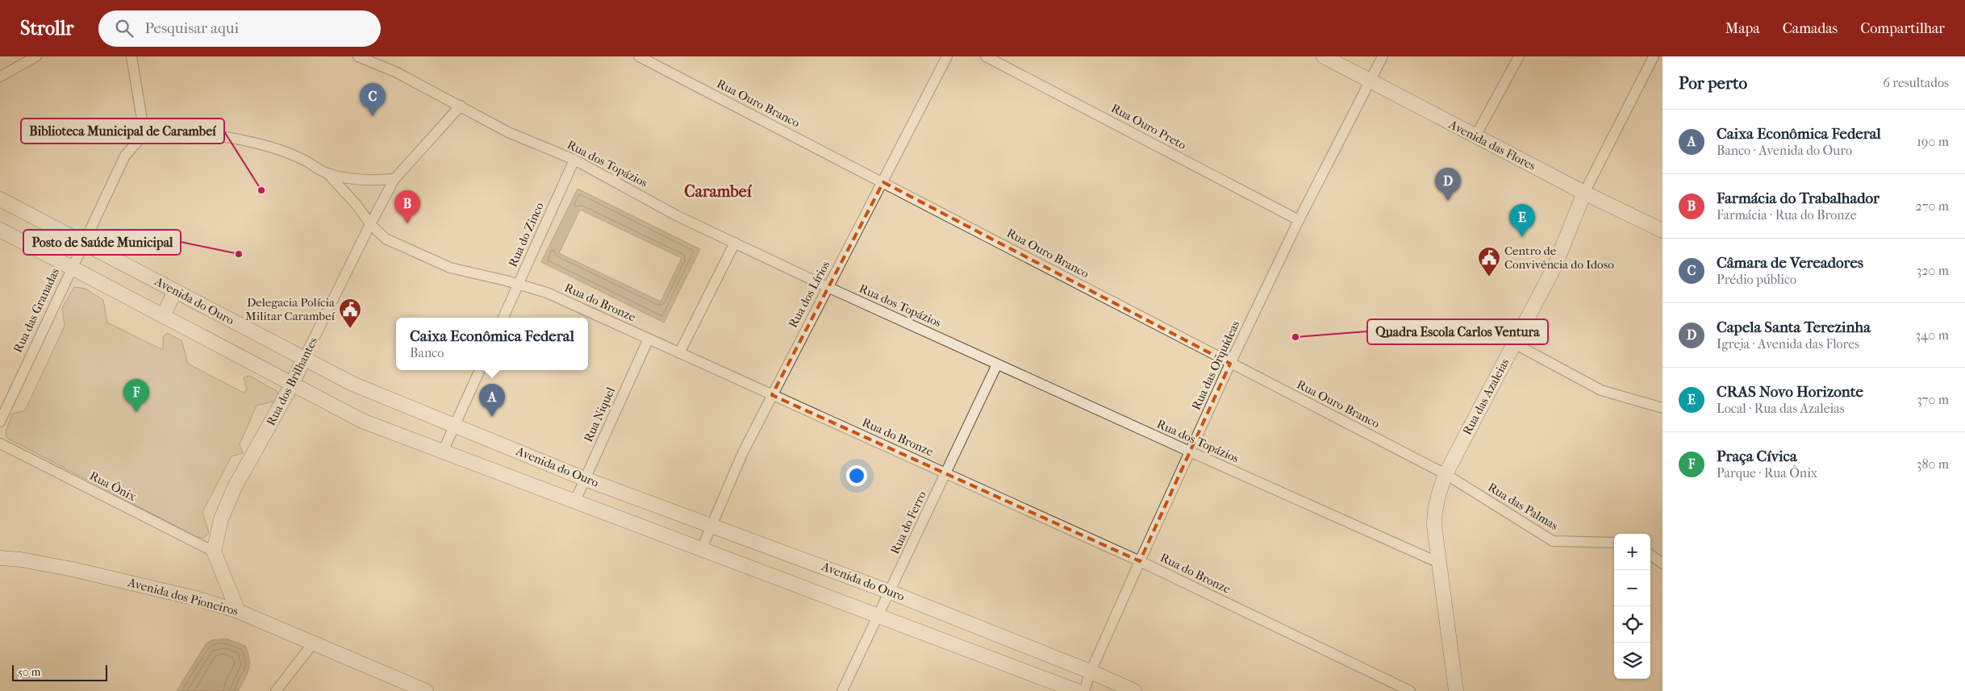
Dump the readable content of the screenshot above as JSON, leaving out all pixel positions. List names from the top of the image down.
{
  "streets": {
    "street": [
      "Rua Ouro Branco",
      "Rua Ouro Preto",
      "Avenida das Flores",
      "Rua dos Topázios",
      "Rua do Zinco",
      "Rua dos Lírios",
      "Avenida do Ouro",
      "Rua do Bronze",
      "Rua das Granadas",
      "Rua das Orquídeas",
      "Rua dos Brilhantes",
      "Rua das Azaleias",
      "Rua Niquel",
      "Rua Ônix",
      "Rua das Palmas",
      "Rua do Ferro",
      "Avenida dos Pioneiros"
    ]
  },
  "crossings": [
    ["Rua Ouro Branco", "Rua dos Lírios"],
    ["Rua Ouro Branco", "Rua das Orquídeas"],
    ["Rua Ouro Branco", "Rua das Azaleias"],
    ["Rua Ouro Branco", "Rua das Palmas"],
    ["Rua Ouro Preto", "Rua das Orquídeas"],
    ["Avenida das Flores", "Rua das Orquídeas"],
    ["Avenida das Flores", "Rua das Azaleias"],
    ["Rua dos Topázios", "Rua do Zinco"],
    ["Rua dos Topázios", "Rua dos Lírios"],
    ["Rua dos Topázios", "Rua das Orquídeas"],
    ["Rua dos Topázios", "Rua dos Brilhantes"],
    ["Rua dos Topázios", "Rua das Azaleias"],
    ["Rua dos Topázios", "Rua do Ferro"],
    ["Rua do Zinco", "Rua do Bronze"],
    ["Rua dos Lírios", "Avenida do Ouro"],
    ["Rua dos Lírios", "Rua do Bronze"],
    ["Avenida do Ouro", "Rua das Granadas"],
    ["Avenida do Ouro", "Rua das Orquídeas"],
    ["Avenida do Ouro", "Rua dos Brilhantes"],
    ["Avenida do Ouro", "Rua Niquel"],
    ["Avenida do Ouro", "Rua do Ferro"],
    ["Rua do Bronze", "Rua das Orquídeas"],
    ["Rua do Bronze", "Rua dos Brilhantes"],
    ["Rua do Bronze", "Rua Niquel"],
    ["Rua do Bronze", "Rua do Ferro"],
    ["Rua dos Brilhantes", "Rua Ônix"],
    ["Rua das Azaleias", "Rua das Palmas"]
  ],
  "districts": ["Carambeí"],
  "places": {
    "other": ["Biblioteca Municipal de Carambeí", "Posto de Saúde Municipal", "Quadra Escola Carlos Ventura"],
    "public building": ["Centro de Convivência do Idoso", "Delegacia Polícia Militar Carambeí"]
  },
  "scale_bar": "50 m",
  "page": {
    "header": "Strollr",
    "search": "Pesquisar aqui",
    "nav": ["Mapa", "Camadas", "Compartilhar"],
    "heading": ["Por perto", "6 resultados"],
    "pins": [
      "C",
      "D",
      "B",
      "E",
      "F",
      "A"
    ],
    "list": [
      {
        "mark": "A",
        "name": "Caixa Econômica Federal",
        "note": "Banco · Avenida do Ouro",
        "value": "190 m"
      },
      {
        "mark": "B",
        "name": "Farmácia do Trabalhador",
        "note": "Farmácia · Rua do Bronze",
        "value": "270 m"
      },
      {
        "mark": "C",
        "name": "Câmara de Vereadores",
        "note": "Prédio público",
        "value": "320 m"
      },
      {
        "mark": "D",
        "name": "Capela Santa Terezinha",
        "note": "Igreja · Avenida das Flores",
        "value": "340 m"
      },
      {
        "mark": "E",
        "name": "CRAS Novo Horizonte",
        "note": "Local · Rua das Azaleias",
        "value": "370 m"
      },
      {
        "mark": "F",
        "name": "Praça Cívica",
        "note": "Parque · Rua Ônix",
        "value": "380 m"
      }
    ],
    "popup": ["Caixa Econômica Federal", "Banco"],
    "map_buttons": ["+", "−"],
    "scale": "50 m"
  }
}
